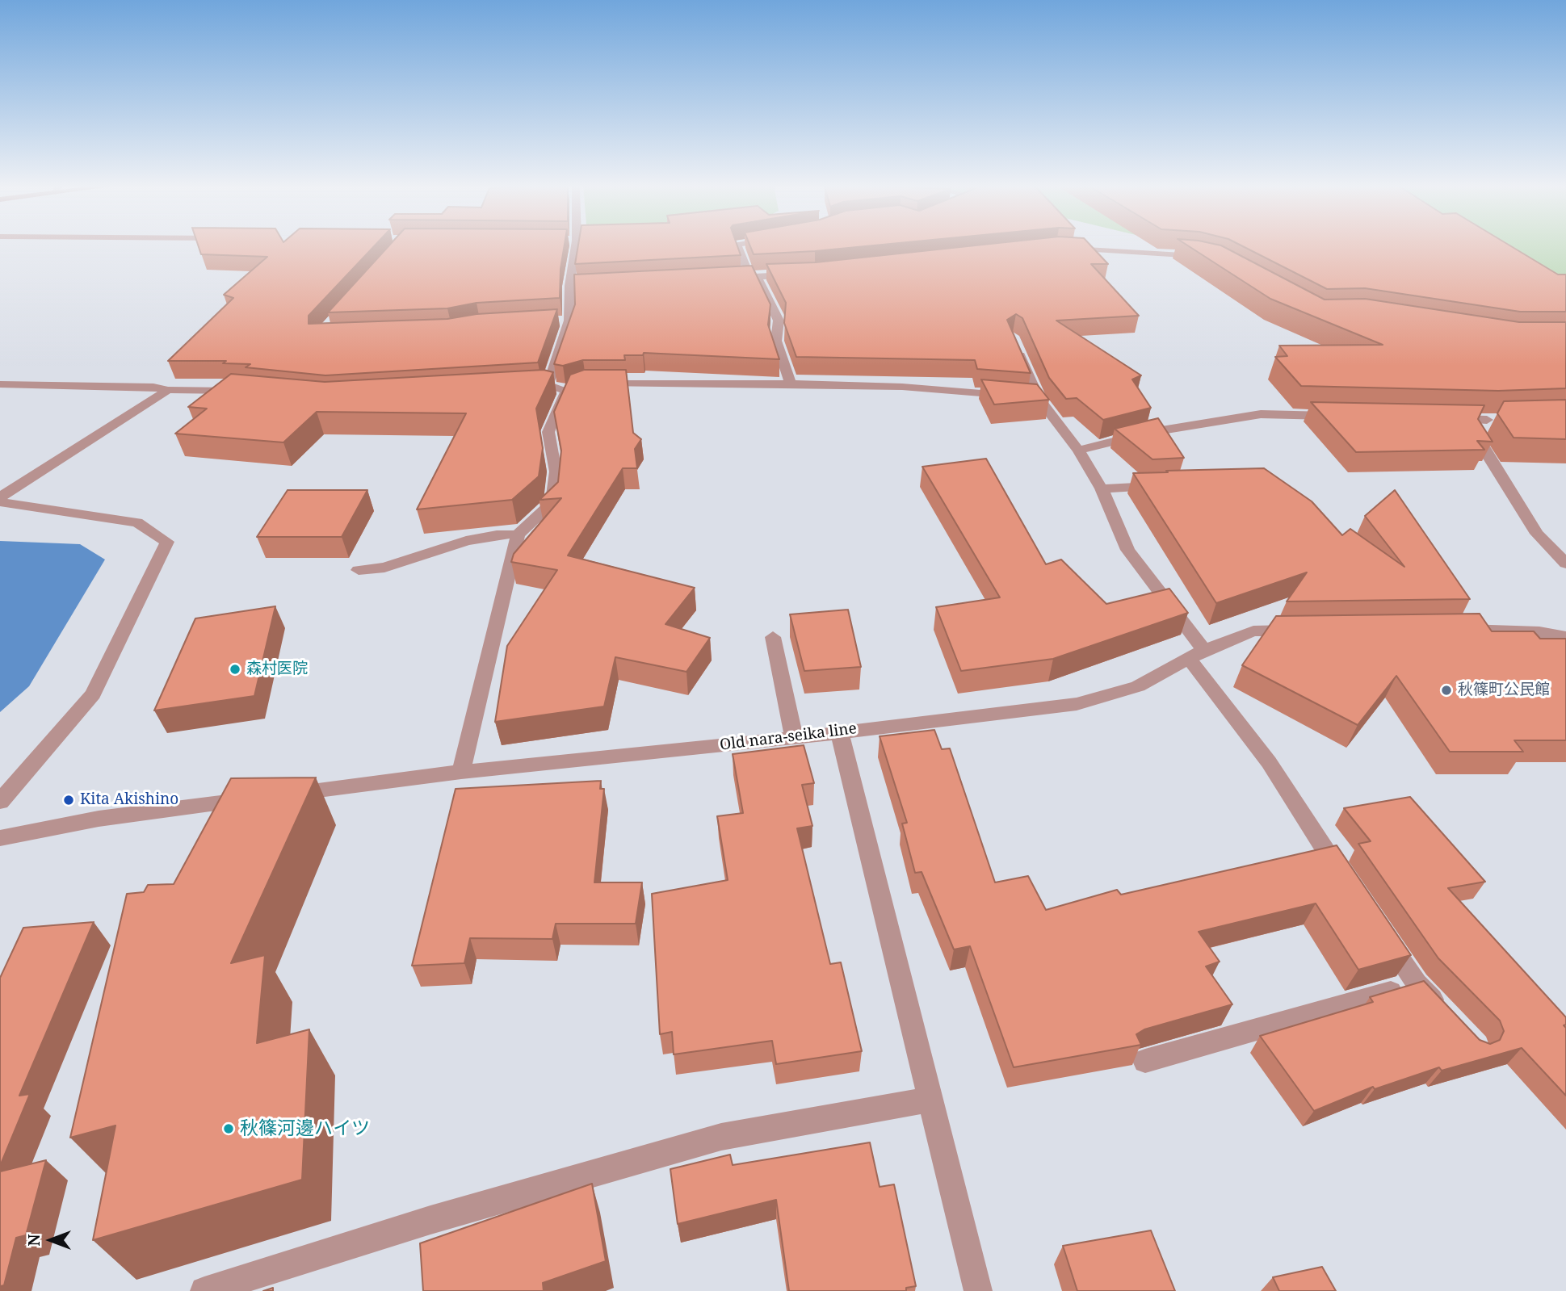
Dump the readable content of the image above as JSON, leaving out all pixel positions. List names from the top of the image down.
{
  "streets": {
    "street": ["Old nara-seika line"]
  },
  "places": [
    "森村医院",
    "秋篠町公民館",
    "Kita Akishino",
    "秋篠河邊ハイツ"
  ],
  "north": "left"
}
